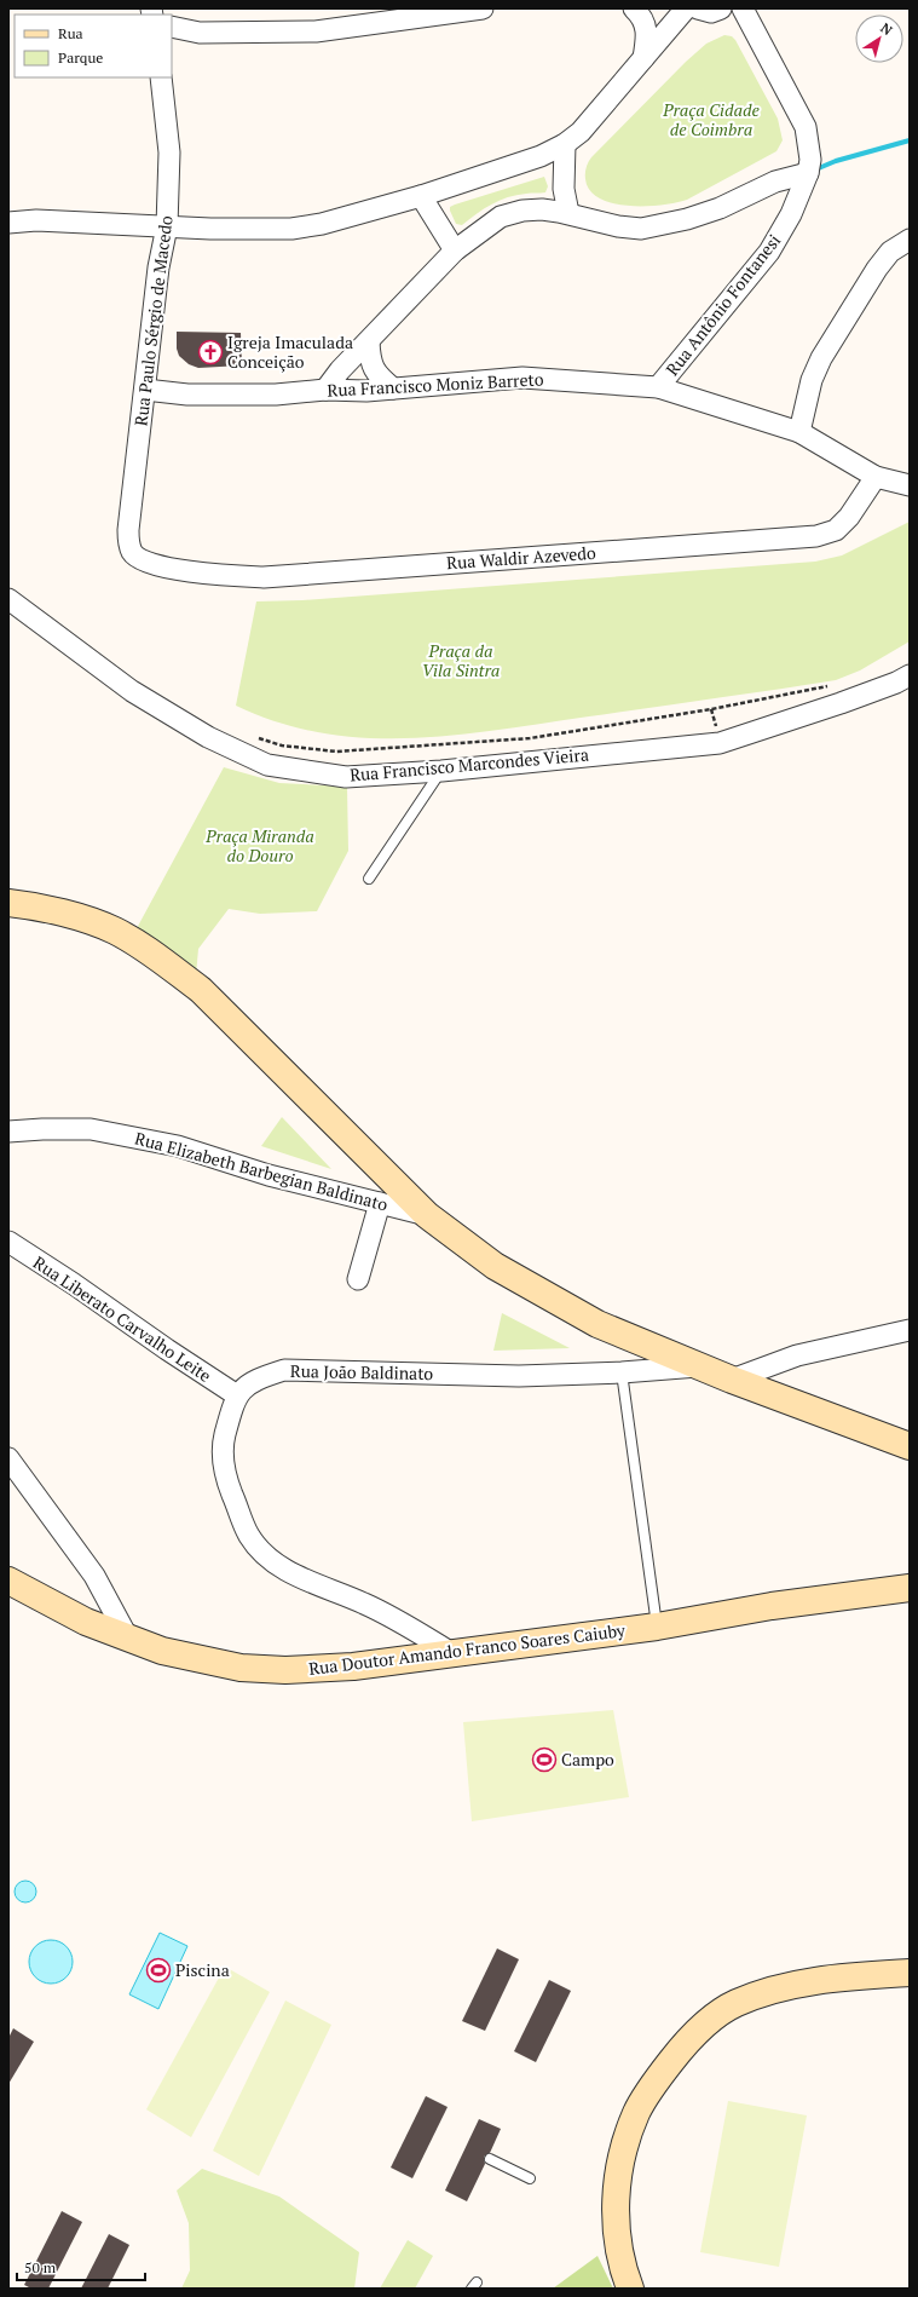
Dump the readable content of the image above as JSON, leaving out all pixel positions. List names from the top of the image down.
{
  "streets": {
    "street": [
      "Rua Antônio Fontanesi",
      "Rua Paulo Sérgio de Macedo",
      "Rua Francisco Moniz Barreto",
      "Rua Waldir Azevedo",
      "Rua Francisco Marcondes Vieira",
      "Rua Elizabeth Barbegian Baldinato",
      "Rua Liberato Carvalho Leite",
      "Rua João Baldinato",
      "Rua Doutor Amando Franco Soares Caiuby"
    ]
  },
  "crossings": [
    ["Rua Antônio Fontanesi", "Rua Francisco Moniz Barreto"],
    ["Rua Paulo Sérgio de Macedo", "Rua Francisco Moniz Barreto"],
    ["Rua Paulo Sérgio de Macedo", "Rua Waldir Azevedo"],
    ["Rua Francisco Moniz Barreto", "Rua Waldir Azevedo"],
    ["Rua Liberato Carvalho Leite", "Rua João Baldinato"]
  ],
  "parks": ["Praça Cidade de Coimbra", "Praça da Vila Sintra", "Praça Miranda do Douro"],
  "places": {
    "church": ["Igreja Imaculada Conceição"],
    "sports": ["Campo", "Piscina"]
  },
  "legend": ["Rua", "Parque"],
  "scale_bar": "50 m",
  "north": "top right"
}
